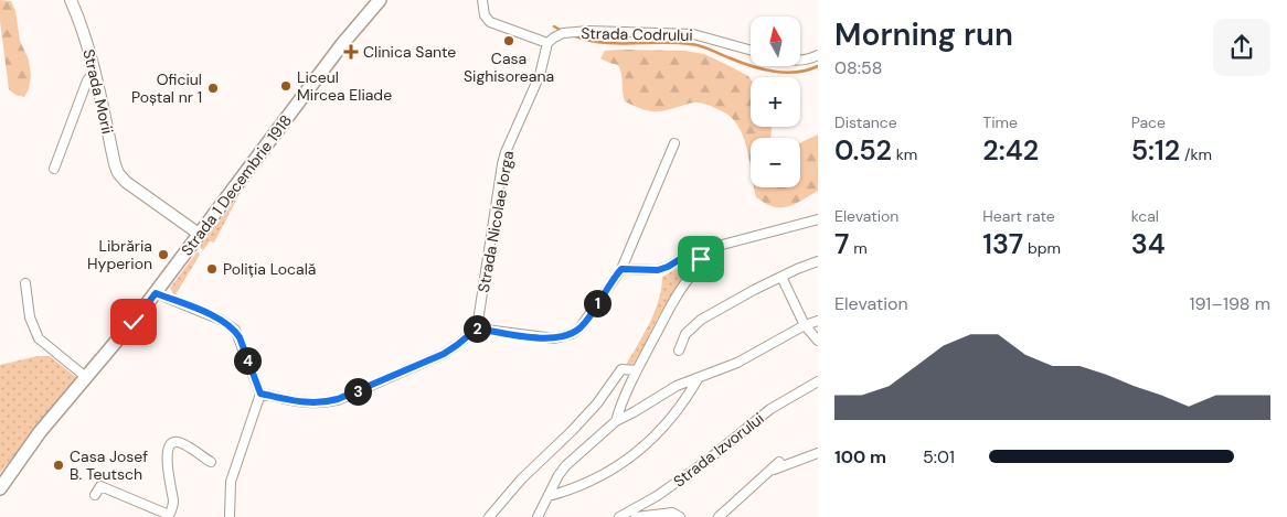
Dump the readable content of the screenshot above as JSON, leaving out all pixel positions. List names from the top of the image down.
{
  "streets": {
    "main road": ["Strada 1 Decembrie 1918"],
    "street": [
      "Strada Codrului",
      "Strada Morii",
      "Strada Nicolae Iorga",
      "Strada Izvorului"
    ]
  },
  "crossings": [
    ["Strada Codrului", "Strada Nicolae Iorga"],
    ["Strada Morii", "Strada 1 Decembrie 1918"]
  ],
  "places": {
    "other": [
      "Casa Sighisoreana",
      "Liceul Mircea Eliade",
      "Oficiul Poștal nr 1",
      "Librăria Hyperion",
      "Poliția Locală",
      "Casa Josef B. Teutsch"
    ],
    "health": ["Clinica Sante"]
  },
  "north": "top",
  "page": {
    "heading": ["Morning run", "08:58"],
    "map_buttons": ["+", "−"],
    "stats": [
      ["Distance", "0.52 km"],
      ["Time", "2:42"],
      ["Pace", "5:12 /km"],
      ["Elevation", "7 m"],
      ["Heart rate", "137 bpm"],
      ["kcal", "34"]
    ],
    "chart": ["Elevation", "191–198 m"],
    "pins": [
      "1",
      "2",
      "4",
      "3"
    ],
    "list": [
      {
        "name": "100 m",
        "note": "5:01"
      }
    ]
  }
}
